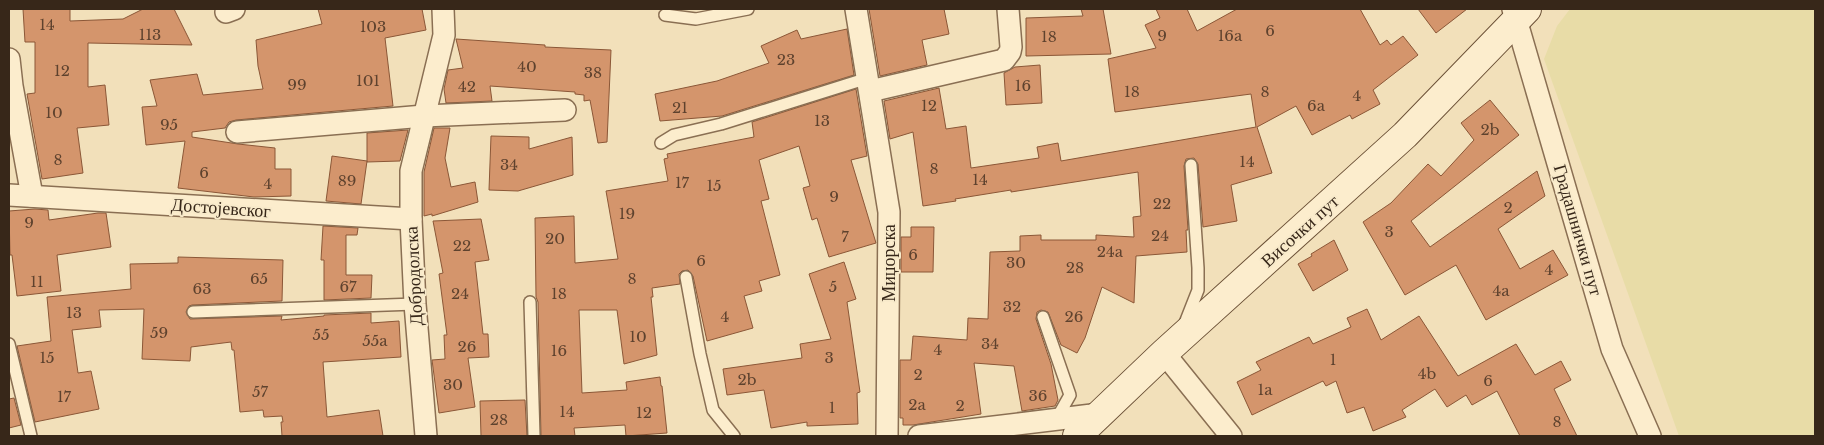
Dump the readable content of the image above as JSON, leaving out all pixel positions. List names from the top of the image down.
{
  "streets": {
    "main road": ["Височки пут"],
    "street": [
      "Достојевског",
      "Градашнички пут",
      "Миџорска",
      "Добродолска"
    ]
  },
  "crossings": [
    ["Достојевског", "Добродолска"],
    ["Градашнички пут", "Височки пут"]
  ],
  "house_numbers": [
    "14",
    "103",
    "6",
    "113",
    "9",
    "16a",
    "18",
    "23",
    "40",
    "12",
    "38",
    "101",
    "99",
    "16",
    "42",
    "18",
    "8",
    "4",
    "12",
    "6a",
    "21",
    "10",
    "13",
    "95",
    "2b",
    "8",
    "14",
    "34",
    "8",
    "6",
    "14",
    "89",
    "17",
    "4",
    "15",
    "9",
    "22",
    "2",
    "19",
    "9",
    "3",
    "24",
    "7",
    "20",
    "22",
    "24a",
    "6",
    "6",
    "30",
    "28",
    "4",
    "65",
    "8",
    "11",
    "67",
    "5",
    "63",
    "4a",
    "24",
    "18",
    "32",
    "13",
    "4",
    "26",
    "59",
    "55",
    "10",
    "55a",
    "34",
    "26",
    "4",
    "16",
    "15",
    "3",
    "1",
    "4b",
    "2",
    "2b",
    "6",
    "30",
    "1a",
    "57",
    "36",
    "17",
    "2a",
    "2",
    "1",
    "14",
    "12",
    "28",
    "8"
  ]
}
